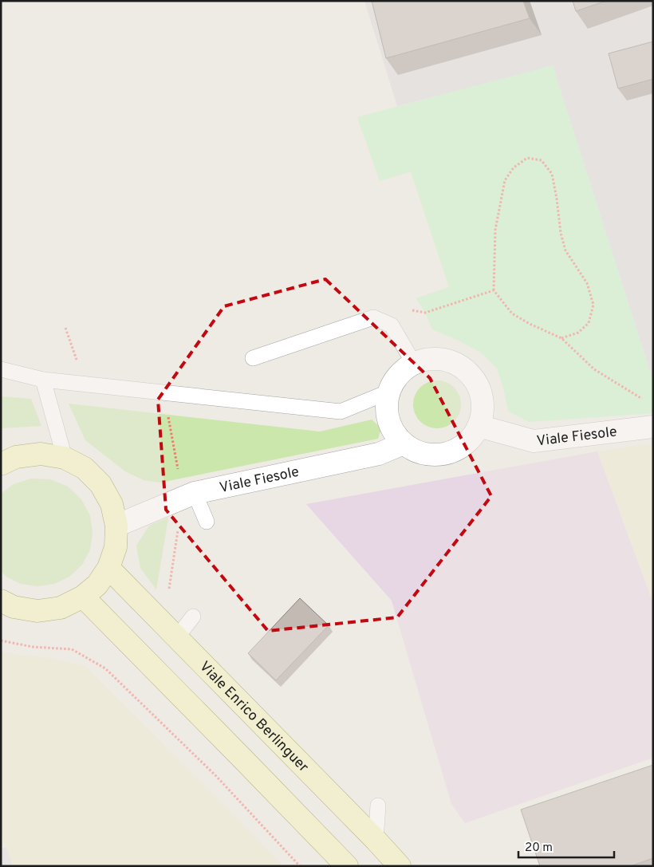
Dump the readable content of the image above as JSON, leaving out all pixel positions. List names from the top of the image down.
{
  "streets": {
    "main road": ["Viale Enrico Berlinguer"],
    "street": ["Viale Fiesole"]
  },
  "scale_bar": "20 m"
}
